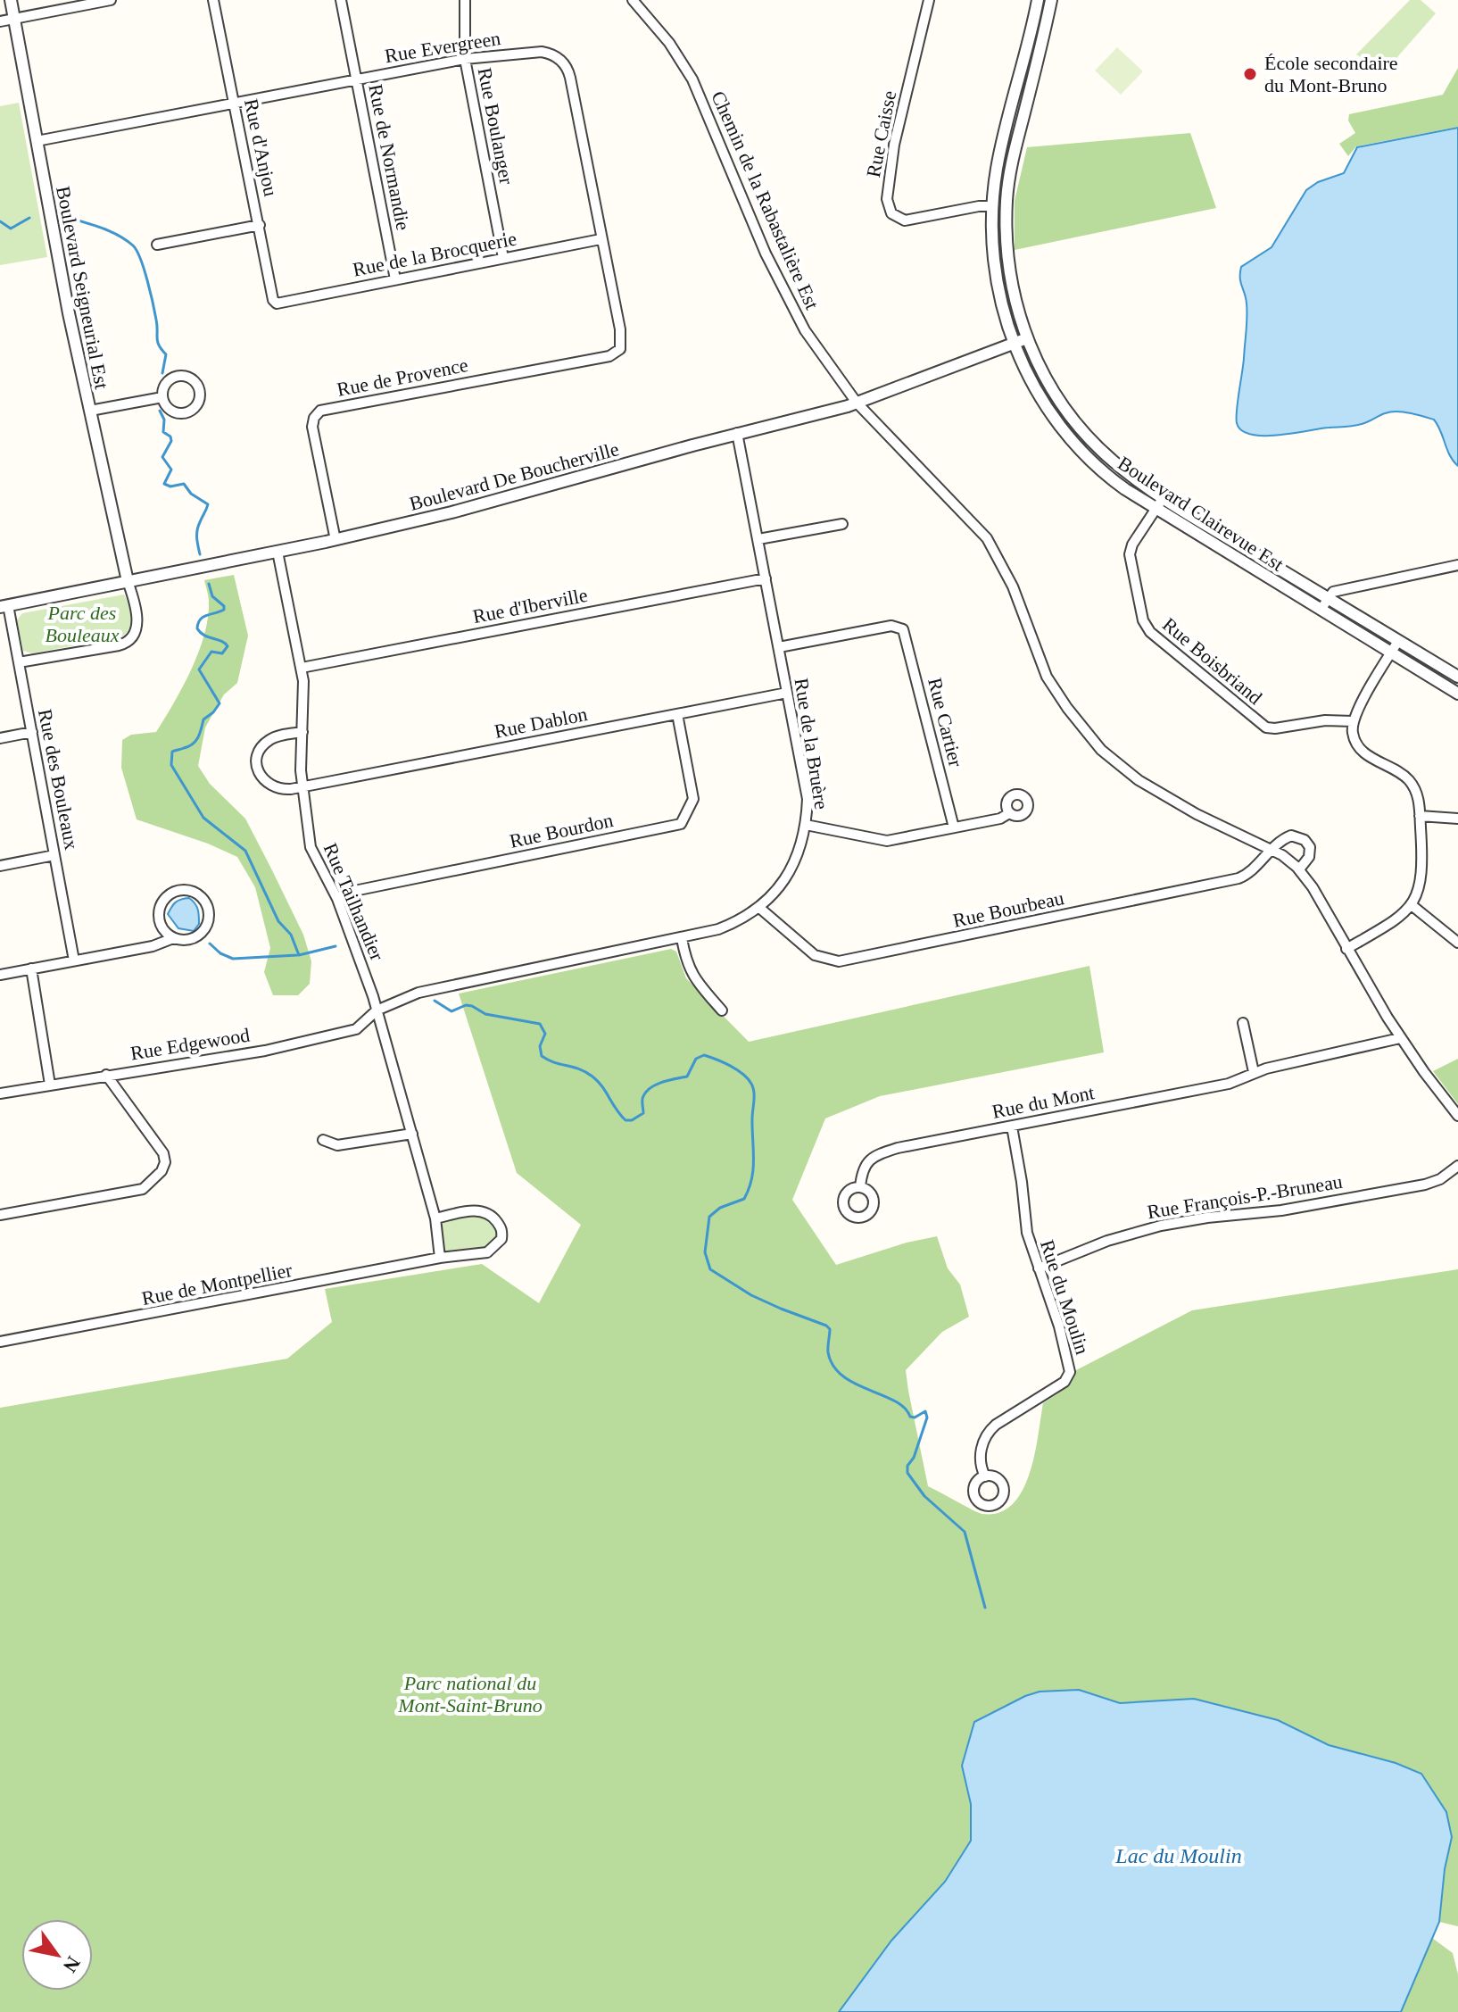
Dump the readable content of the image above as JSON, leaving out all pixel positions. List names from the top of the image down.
{
  "streets": {
    "street": [
      "Rue Evergreen",
      "Rue Boulanger",
      "Rue Caisse",
      "Rue d'Anjou",
      "Rue de Normandie",
      "Chemin de la Rabastalière Est",
      "Rue de la Brocquerie",
      "Boulevard Seigneurial Est",
      "Rue de Provence",
      "Boulevard De Boucherville",
      "Boulevard Clairevue Est",
      "Rue d'Iberville",
      "Rue Boisbriand",
      "Rue Dablon",
      "Rue Cartier",
      "Rue de la Bruère",
      "Rue des Bouleaux",
      "Rue Bourdon",
      "Rue Tailhandier",
      "Rue Bourbeau",
      "Rue Edgewood",
      "Rue du Mont",
      "Rue François-P.-Bruneau",
      "Rue de Montpellier",
      "Rue du Moulin"
    ]
  },
  "crossings": [
    ["Rue Evergreen", "Rue Boulanger"],
    ["Rue Evergreen", "Rue d'Anjou"],
    ["Rue Evergreen", "Rue de Normandie"],
    ["Rue Evergreen", "Rue de la Brocquerie"],
    ["Rue Evergreen", "Boulevard Seigneurial Est"],
    ["Rue Evergreen", "Rue de Provence"],
    ["Rue Boulanger", "Rue de la Brocquerie"],
    ["Rue Caisse", "Boulevard Clairevue Est"],
    ["Rue d'Anjou", "Rue de la Brocquerie"],
    ["Rue de Normandie", "Rue de la Brocquerie"],
    ["Chemin de la Rabastalière Est", "Boulevard De Boucherville"],
    ["Chemin de la Rabastalière Est", "Rue Bourbeau"],
    ["Chemin de la Rabastalière Est", "Rue du Mont"],
    ["Boulevard Seigneurial Est", "Boulevard De Boucherville"],
    ["Rue de Provence", "Boulevard De Boucherville"],
    ["Boulevard De Boucherville", "Boulevard Clairevue Est"],
    ["Boulevard De Boucherville", "Rue de la Bruère"],
    ["Boulevard De Boucherville", "Rue des Bouleaux"],
    ["Boulevard De Boucherville", "Rue Tailhandier"],
    ["Boulevard Clairevue Est", "Rue Boisbriand"],
    ["Rue d'Iberville", "Rue de la Bruère"],
    ["Rue d'Iberville", "Rue Tailhandier"],
    ["Rue Dablon", "Rue de la Bruère"],
    ["Rue Dablon", "Rue Bourdon"],
    ["Rue Dablon", "Rue Tailhandier"],
    ["Rue Cartier", "Rue de la Bruère"],
    ["Rue de la Bruère", "Rue Tailhandier"],
    ["Rue de la Bruère", "Rue Bourbeau"],
    ["Rue de la Bruère", "Rue Edgewood"],
    ["Rue Bourdon", "Rue Tailhandier"],
    ["Rue Tailhandier", "Rue Edgewood"],
    ["Rue Tailhandier", "Rue de Montpellier"],
    ["Rue du Mont", "Rue du Moulin"],
    ["Rue François-P.-Bruneau", "Rue du Moulin"]
  ],
  "water": ["Lac du Moulin"],
  "parks": ["Parc des Bouleaux", "Parc national du Mont-Saint-Bruno"],
  "places": ["École secondaire du Mont-Bruno"],
  "north": "bottom right"
}
